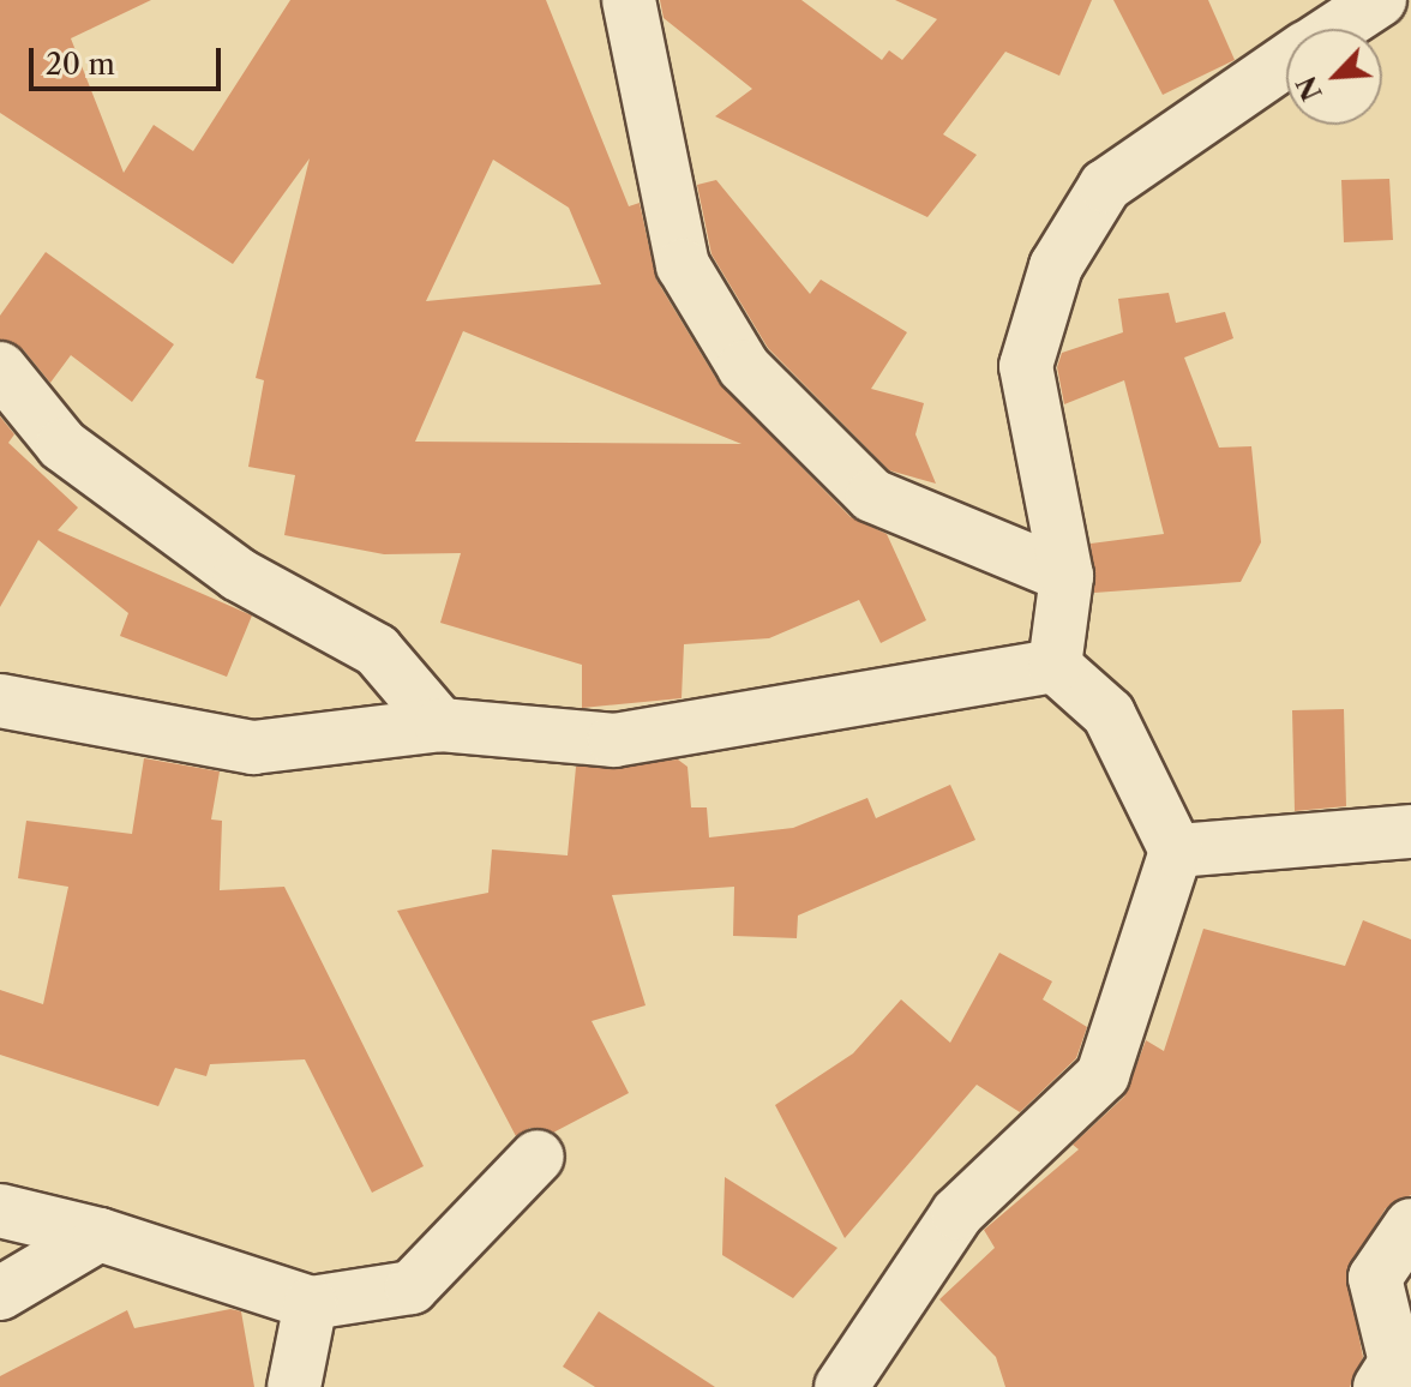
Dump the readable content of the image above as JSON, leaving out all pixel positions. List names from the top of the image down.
{
  "scale_bar": "20 m",
  "north": "bottom left"
}
